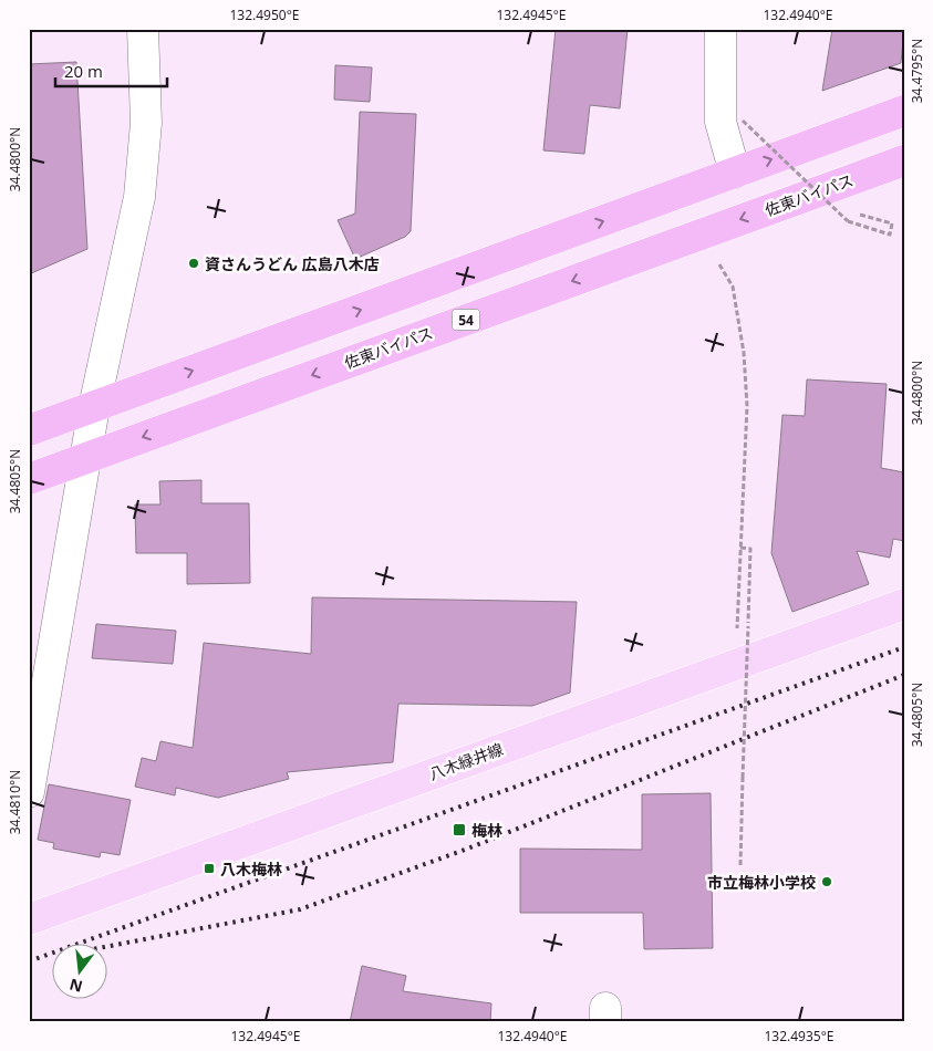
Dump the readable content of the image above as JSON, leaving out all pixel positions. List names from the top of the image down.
{
  "streets": {
    "highway": ["佐東バイパス", "54"],
    "main road": ["八木緑井線"]
  },
  "places": {
    "other": ["資さんうどん 広島八木店", "市立梅林小学校"],
    "transit": ["梅林", "八木梅林"]
  },
  "scale_bar": "20 m",
  "north": "bottom",
  "coordinates": [
    "132.4950°E",
    "132.4945°E",
    "132.4940°E",
    "34.4795°N",
    "34.4800°N",
    "34.4805°N",
    "34.4810°N",
    "132.4935°E"
  ]
}
